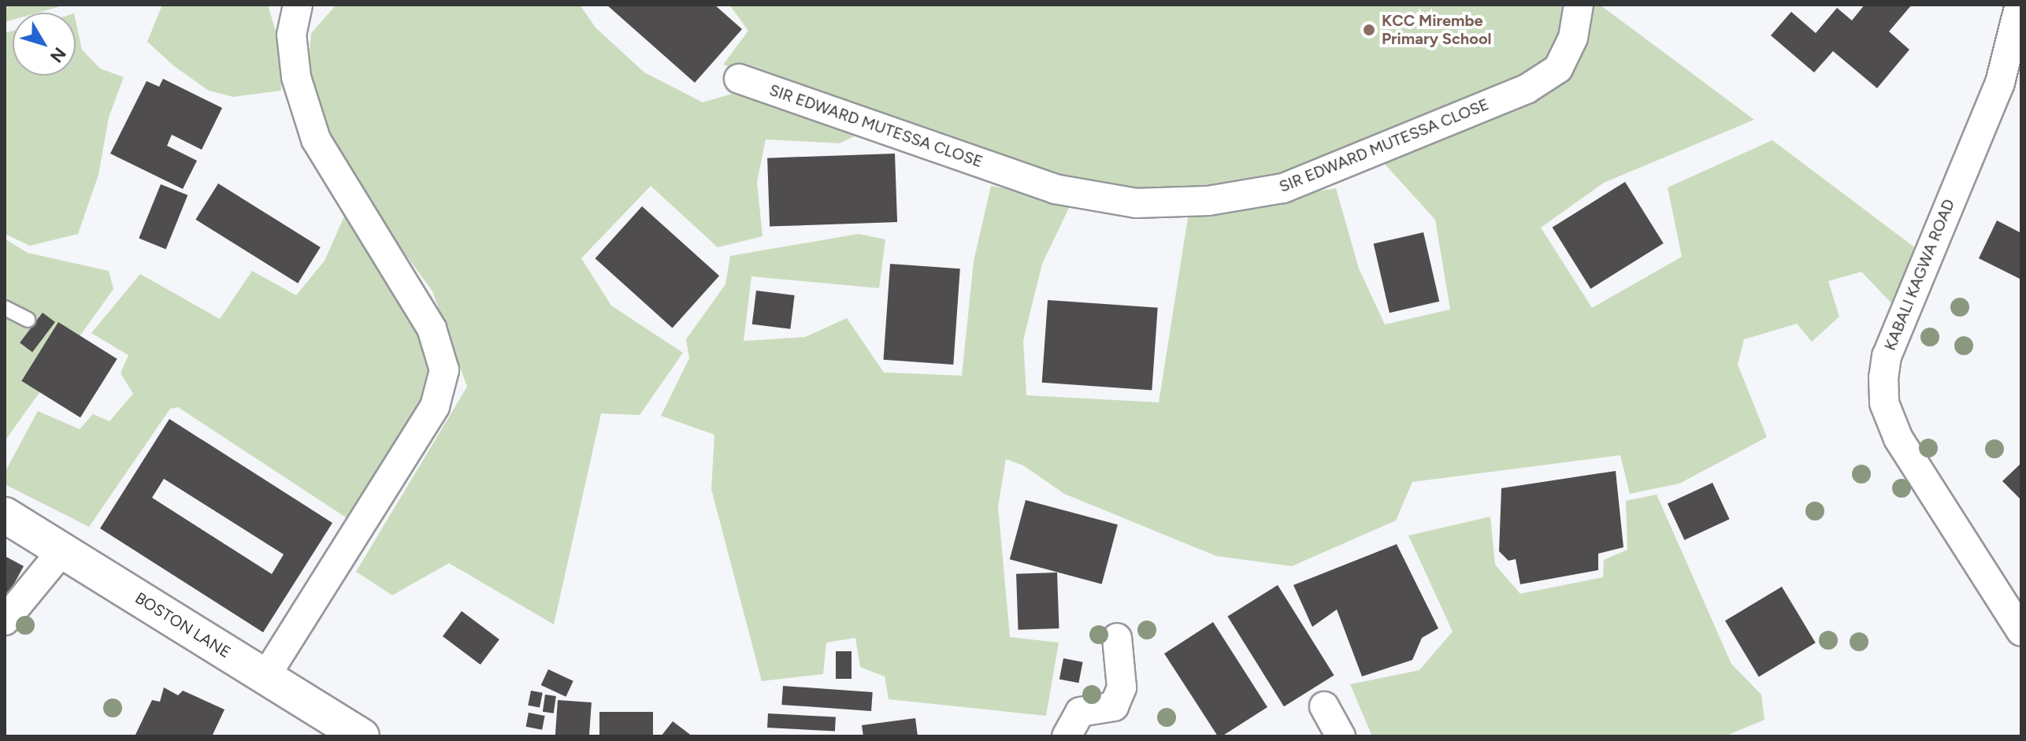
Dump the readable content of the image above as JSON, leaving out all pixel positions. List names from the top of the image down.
{
  "streets": {
    "street": ["SIR EDWARD MUTESSA CLOSE", "KABALI KAGWA ROAD", "BOSTON LANE"]
  },
  "places": ["KCC Mirembe Primary School"],
  "north": "bottom right"
}
